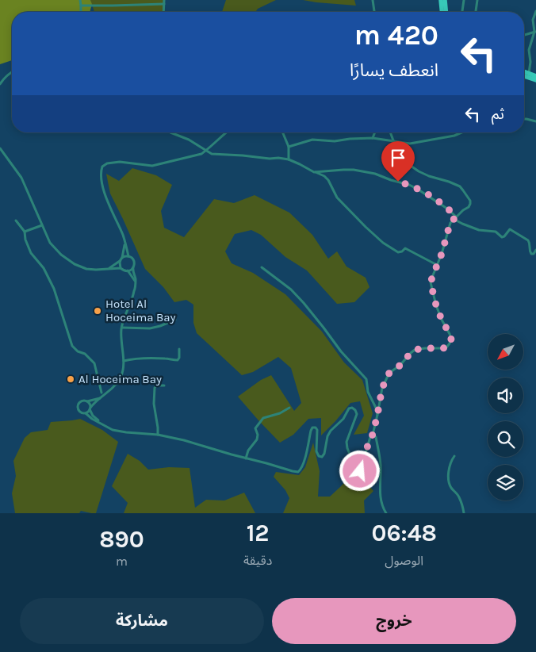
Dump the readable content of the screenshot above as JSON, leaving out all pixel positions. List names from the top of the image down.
{
  "places": ["Hotel Al Hoceima Bay", "Al Hoceima Bay"],
  "north": "bottom left",
  "page": {
    "turn": ["420 m", "انعطف يسارًا"],
    "then": "ثم",
    "eta": [
      "06:48",
      "الوصول",
      "12",
      "دقيقة",
      "890",
      "m"
    ],
    "buttons": ["خروج", "مشاركة"]
  }
}
